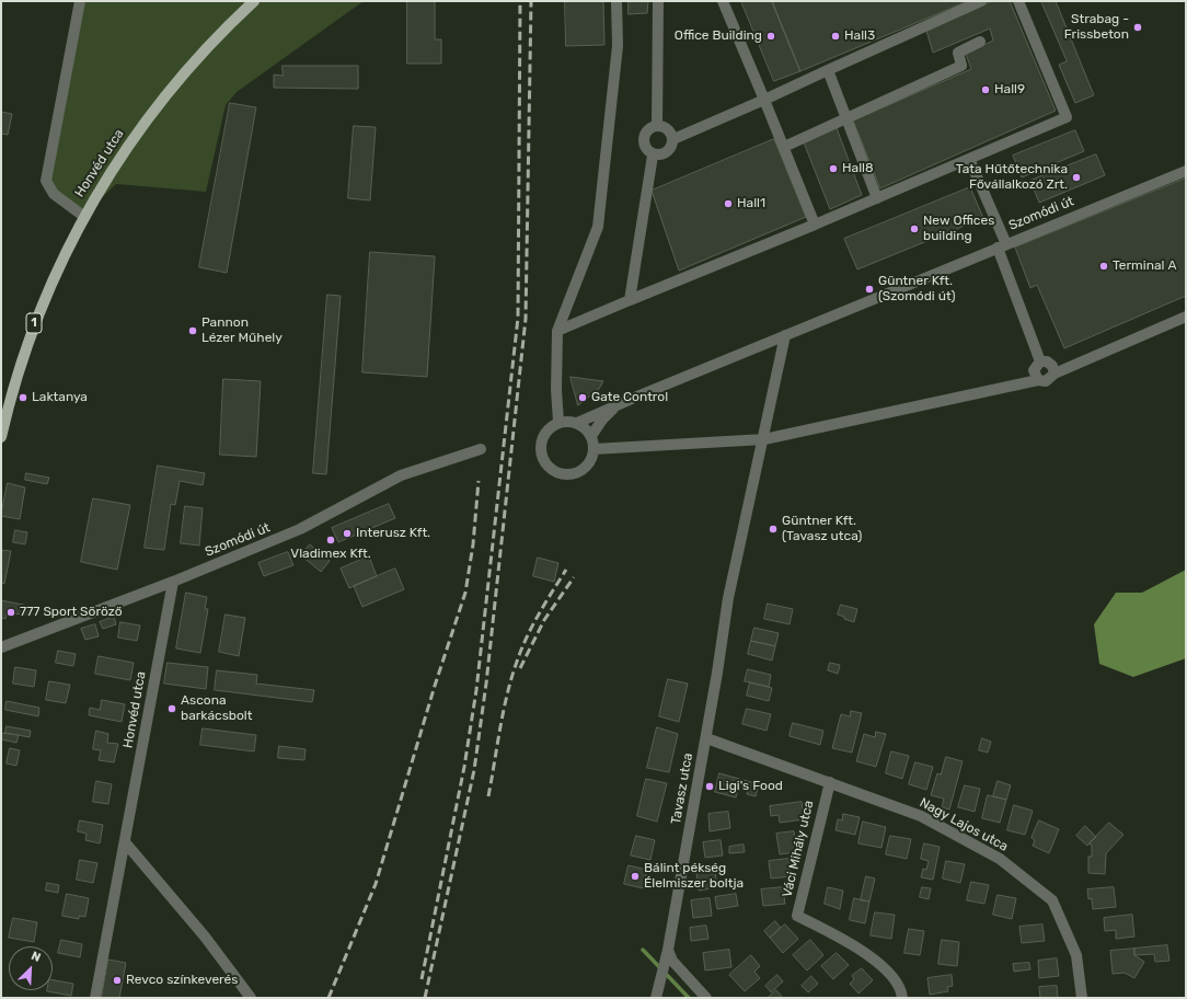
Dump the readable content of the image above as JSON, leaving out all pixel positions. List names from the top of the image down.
{
  "streets": {
    "main road": ["Honvéd utca", "1"],
    "street": [
      "Szomódi út",
      "Tavasz utca",
      "Nagy Lajos utca",
      "Váci Mihály utca"
    ]
  },
  "crossings": [
    ["Honvéd utca", "Szomódi út"],
    ["Honvéd utca", "1"],
    ["Szomódi út", "Tavasz utca"],
    ["Tavasz utca", "Nagy Lajos utca"],
    ["Nagy Lajos utca", "Váci Mihály utca"]
  ],
  "places": [
    "Strabag - Frissbeton",
    "Office Building",
    "Hall3",
    "Hall9",
    "Hall8",
    "Tata Hűtőtechnika Fővállalkozó Zrt.",
    "Hall1",
    "New Offices building",
    "Terminal A",
    "Güntner Kft. (Szomódi út)",
    "Pannon Lézer Műhely",
    "Laktanya",
    "Gate Control",
    "Güntner Kft. (Tavasz utca)",
    "Interusz Kft.",
    "Vladimex Kft.",
    "777 Sport Söröző",
    "Ascona barkácsbolt",
    "Ligi's Food",
    "Bálint pékség Élelmiszer boltja",
    "Revco színkeverés"
  ],
  "north": "top right"
}
